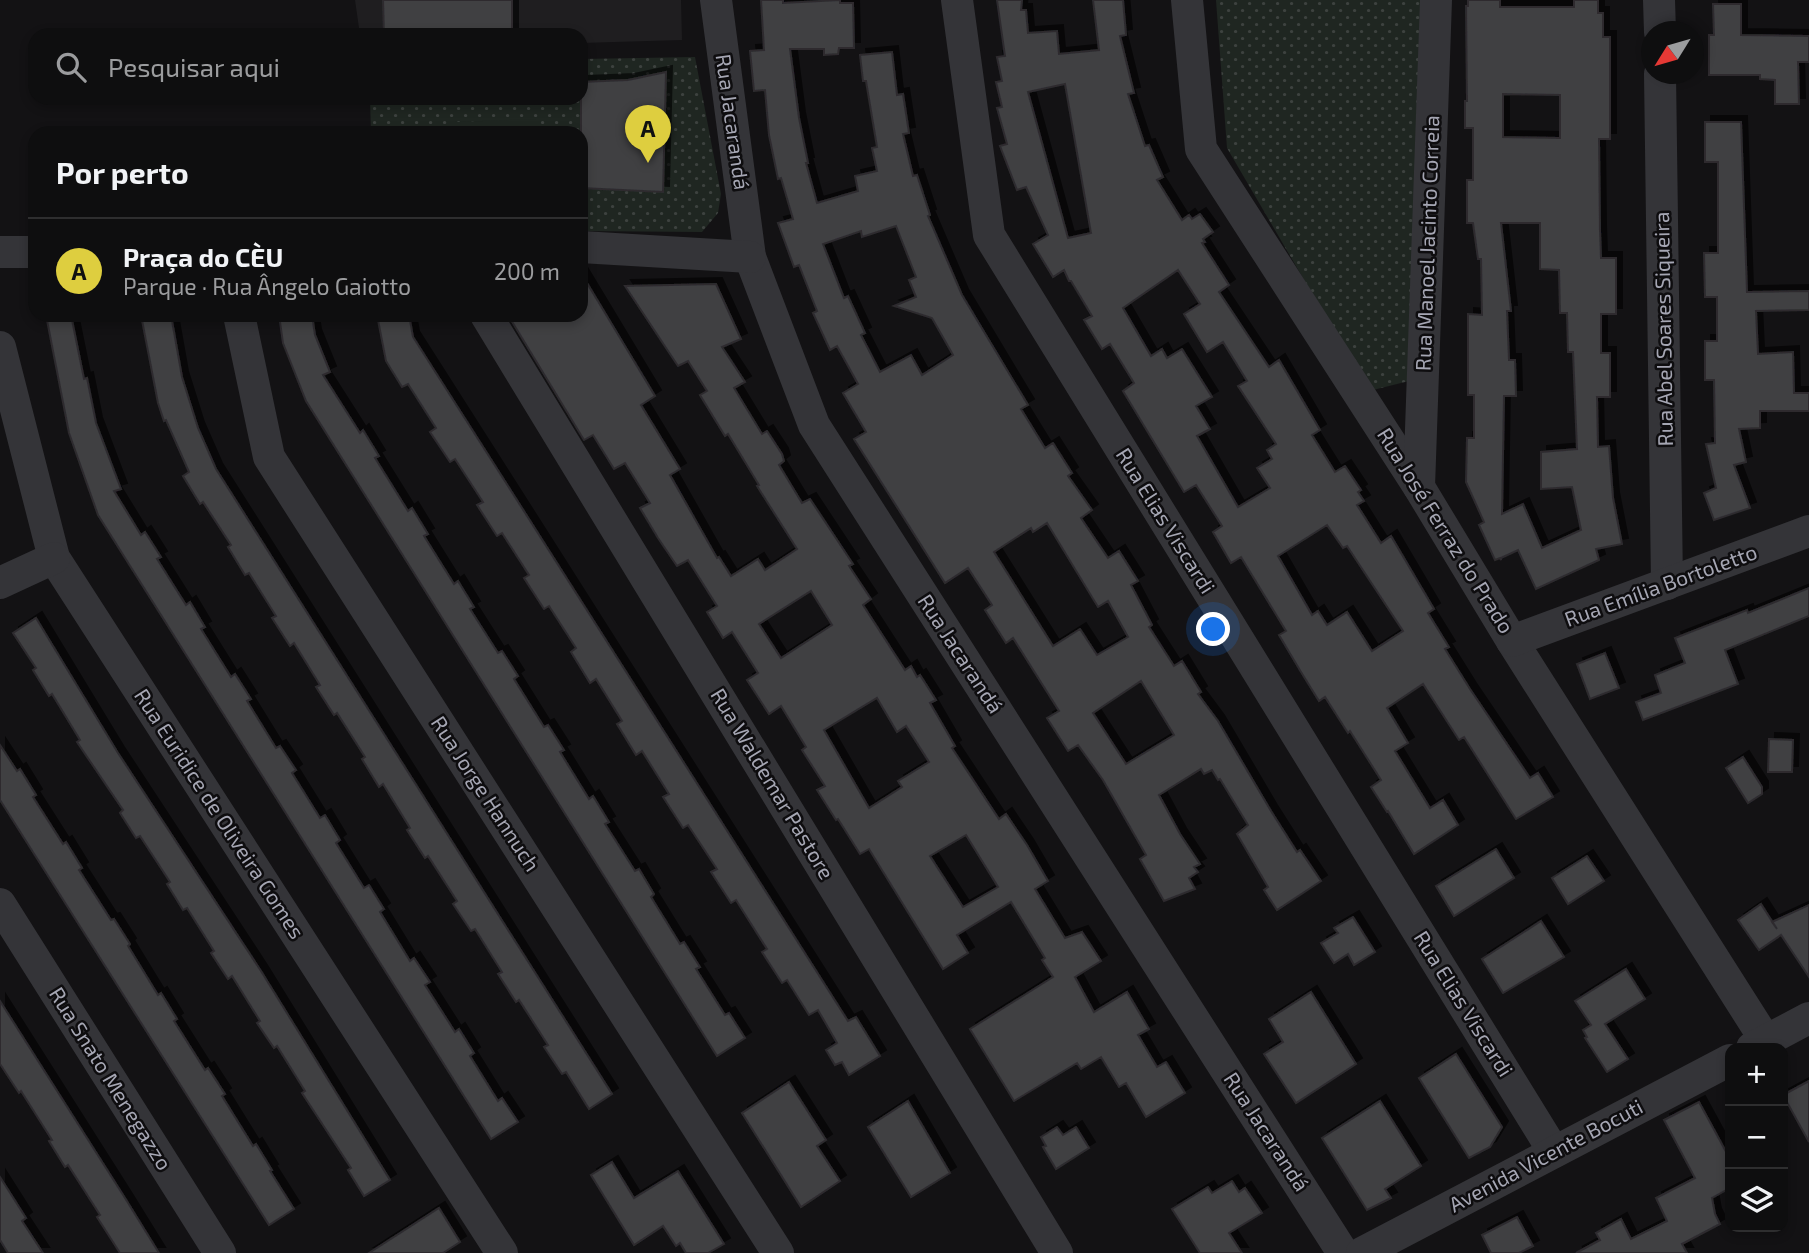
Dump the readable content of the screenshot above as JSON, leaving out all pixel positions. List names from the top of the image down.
{
  "streets": {
    "street": [
      "Rua Jacarandá",
      "Rua Manoel Jacinto Correia",
      "Rua Abel Soares Siqueira",
      "Rua Elias Viscardi",
      "Rua José Ferraz do Prado",
      "Rua Emília Bortoletto",
      "Rua Waldemar Pastore",
      "Rua Jorge Hannuch",
      "Rua Euridice de Oliveira Gomes",
      "Rua Snato Menegazzo",
      "Avenida Vicente Bocuti"
    ]
  },
  "crossings": [
    ["Rua Manoel Jacinto Correia", "Rua José Ferraz do Prado"],
    ["Rua Abel Soares Siqueira", "Rua Emília Bortoletto"],
    ["Rua Elias Viscardi", "Avenida Vicente Bocuti"],
    ["Rua José Ferraz do Prado", "Rua Emília Bortoletto"]
  ],
  "north": "bottom left",
  "page": {
    "search": "Pesquisar aqui",
    "pins": "A",
    "heading": "Por perto",
    "list": [
      {
        "mark": "A",
        "name": "Praça do CÈU",
        "note": "Parque · Rua Ângelo Gaiotto",
        "value": "200 m"
      }
    ],
    "map_buttons": ["+", "−"]
  }
}
